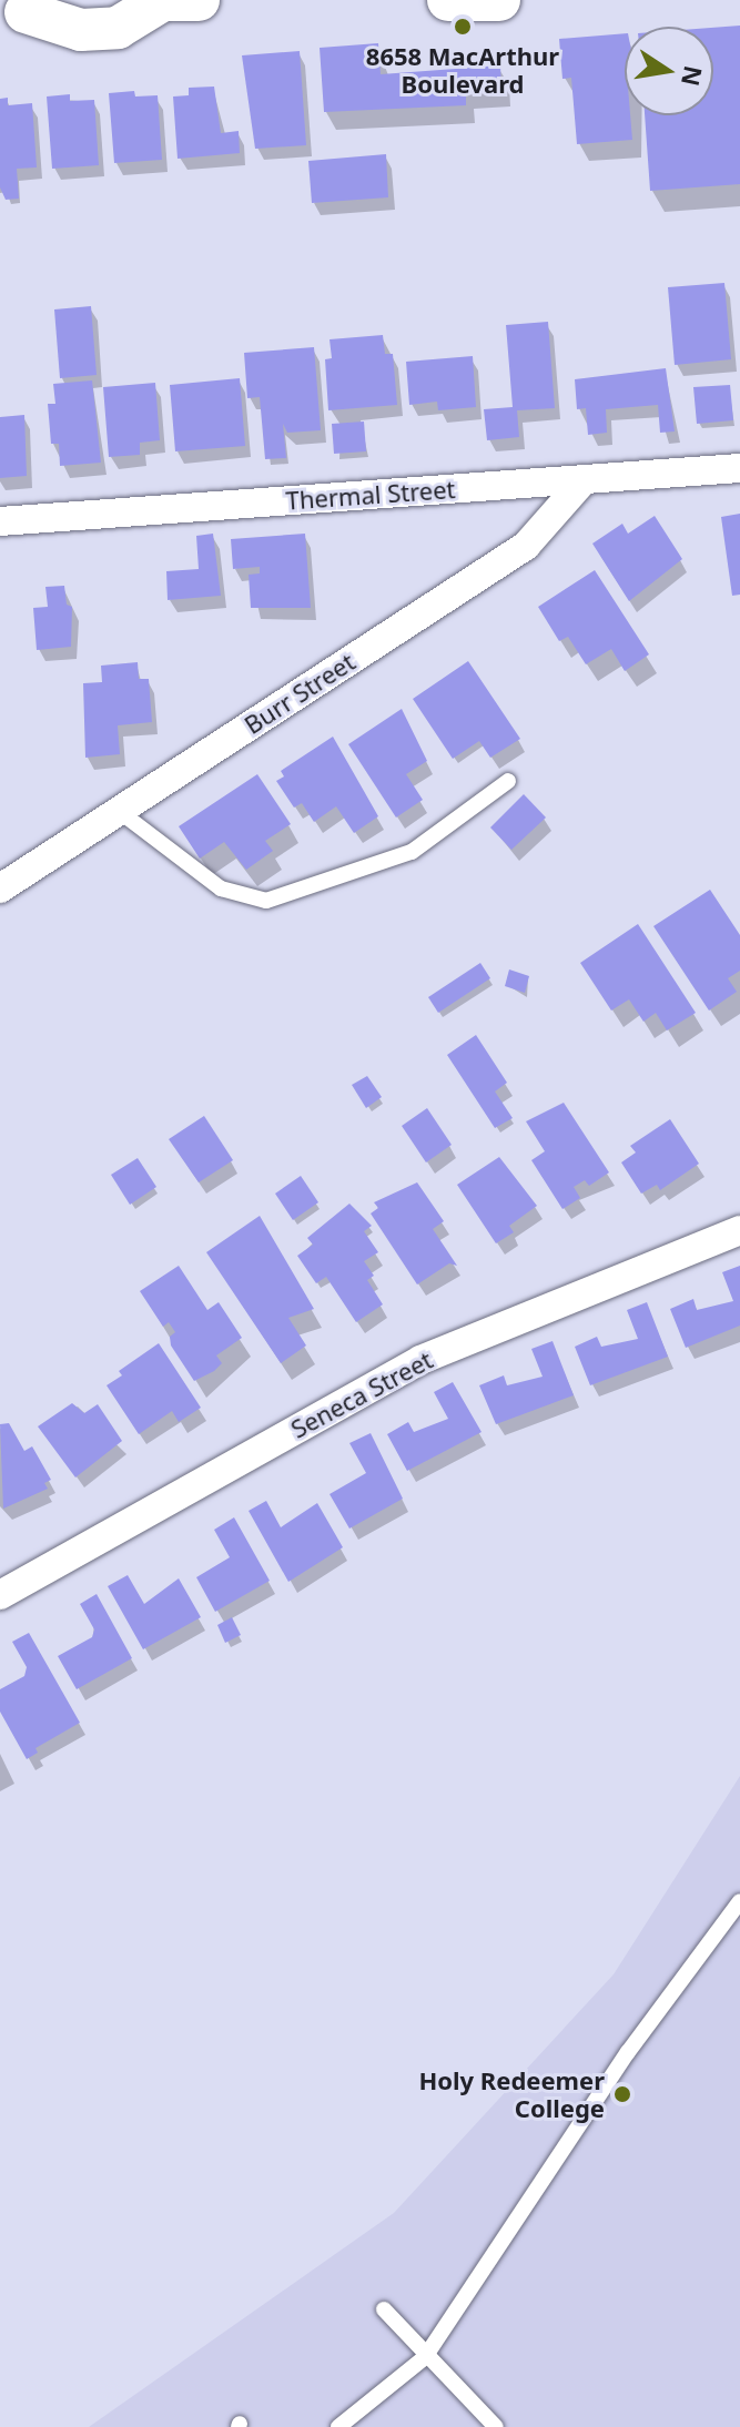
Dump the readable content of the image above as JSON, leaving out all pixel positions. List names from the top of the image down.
{
  "streets": {
    "street": ["Thermal Street", "Burr Street", "Seneca Street"]
  },
  "crossings": [
    ["Thermal Street", "Burr Street"]
  ],
  "places": ["8658 MacArthur Boulevard", "Holy Redeemer College"],
  "north": "right"
}
